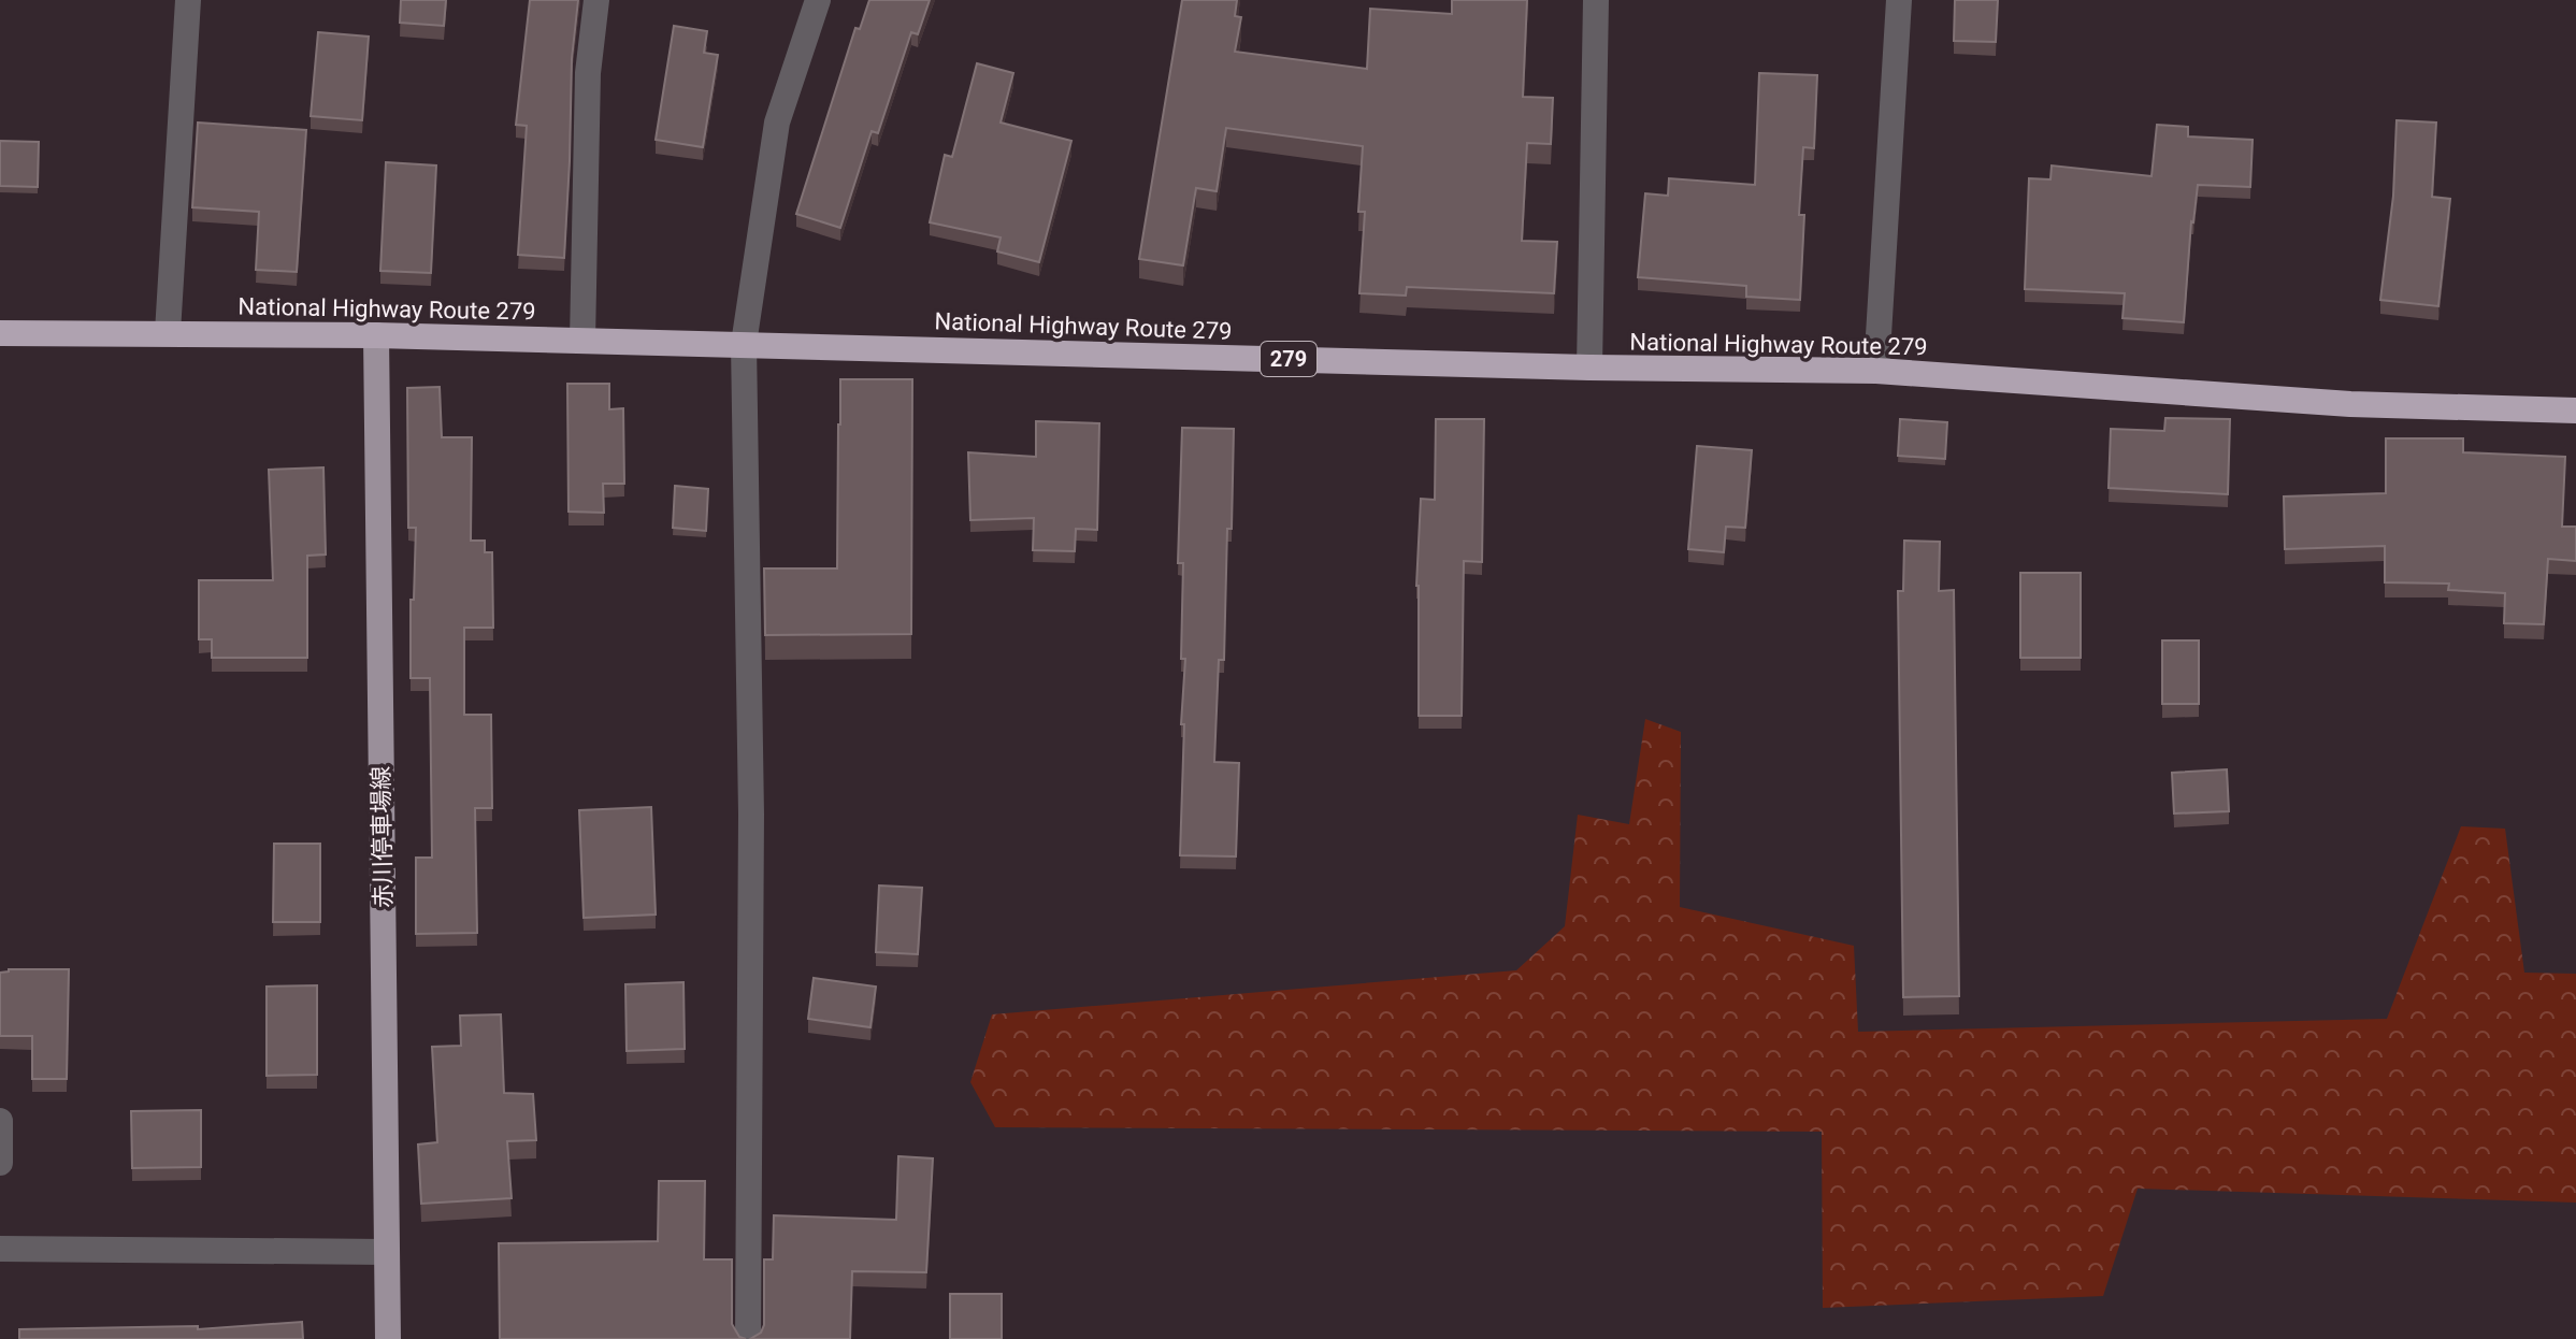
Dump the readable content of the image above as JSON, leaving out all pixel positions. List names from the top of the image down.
{
  "streets": {
    "highway": ["National Highway Route 279", "279"],
    "main road": ["赤川停車場線"]
  },
  "crossings": [
    ["National Highway Route 279", "赤川停車場線"]
  ]
}
